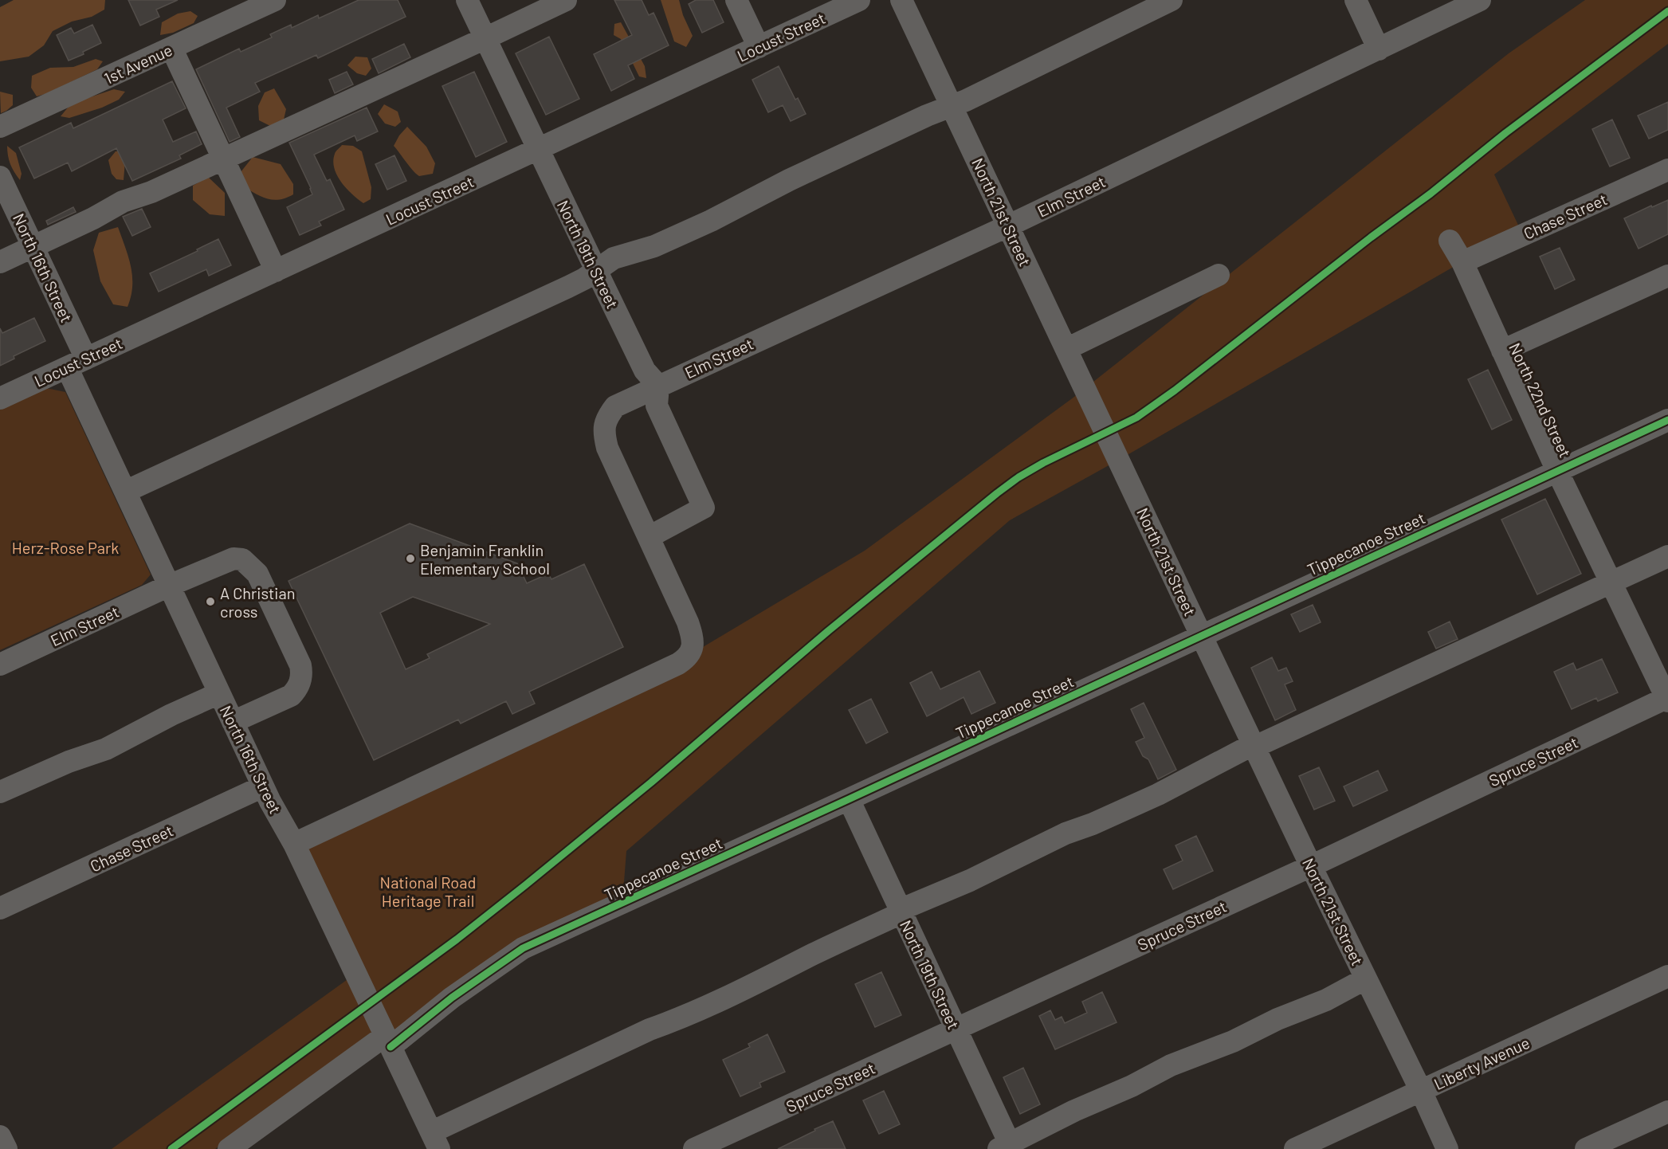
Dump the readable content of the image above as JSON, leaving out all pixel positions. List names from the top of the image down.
{
  "streets": {
    "street": [
      "Locust Street",
      "1st Avenue",
      "Elm Street",
      "North 21st Street",
      "Chase Street",
      "North 19th Street",
      "North 16th Street",
      "North 22nd Street",
      "Tippecanoe Street",
      "Spruce Street",
      "Liberty Avenue"
    ]
  },
  "crossings": [
    ["Locust Street", "North 19th Street"],
    ["Locust Street", "North 16th Street"],
    ["Elm Street", "North 21st Street"],
    ["Elm Street", "North 19th Street"],
    ["Elm Street", "North 16th Street"],
    ["North 21st Street", "Tippecanoe Street"],
    ["North 21st Street", "Spruce Street"],
    ["North 21st Street", "Liberty Avenue"],
    ["Chase Street", "North 16th Street"],
    ["Chase Street", "North 22nd Street"],
    ["North 19th Street", "Tippecanoe Street"],
    ["North 19th Street", "Spruce Street"],
    ["North 16th Street", "Tippecanoe Street"],
    ["North 22nd Street", "Tippecanoe Street"],
    ["North 22nd Street", "Spruce Street"]
  ],
  "parks": ["Herz-Rose Park", "National Road Heritage Trail"],
  "places": ["Benjamin Franklin Elementary School", "A Christian cross"]
}
